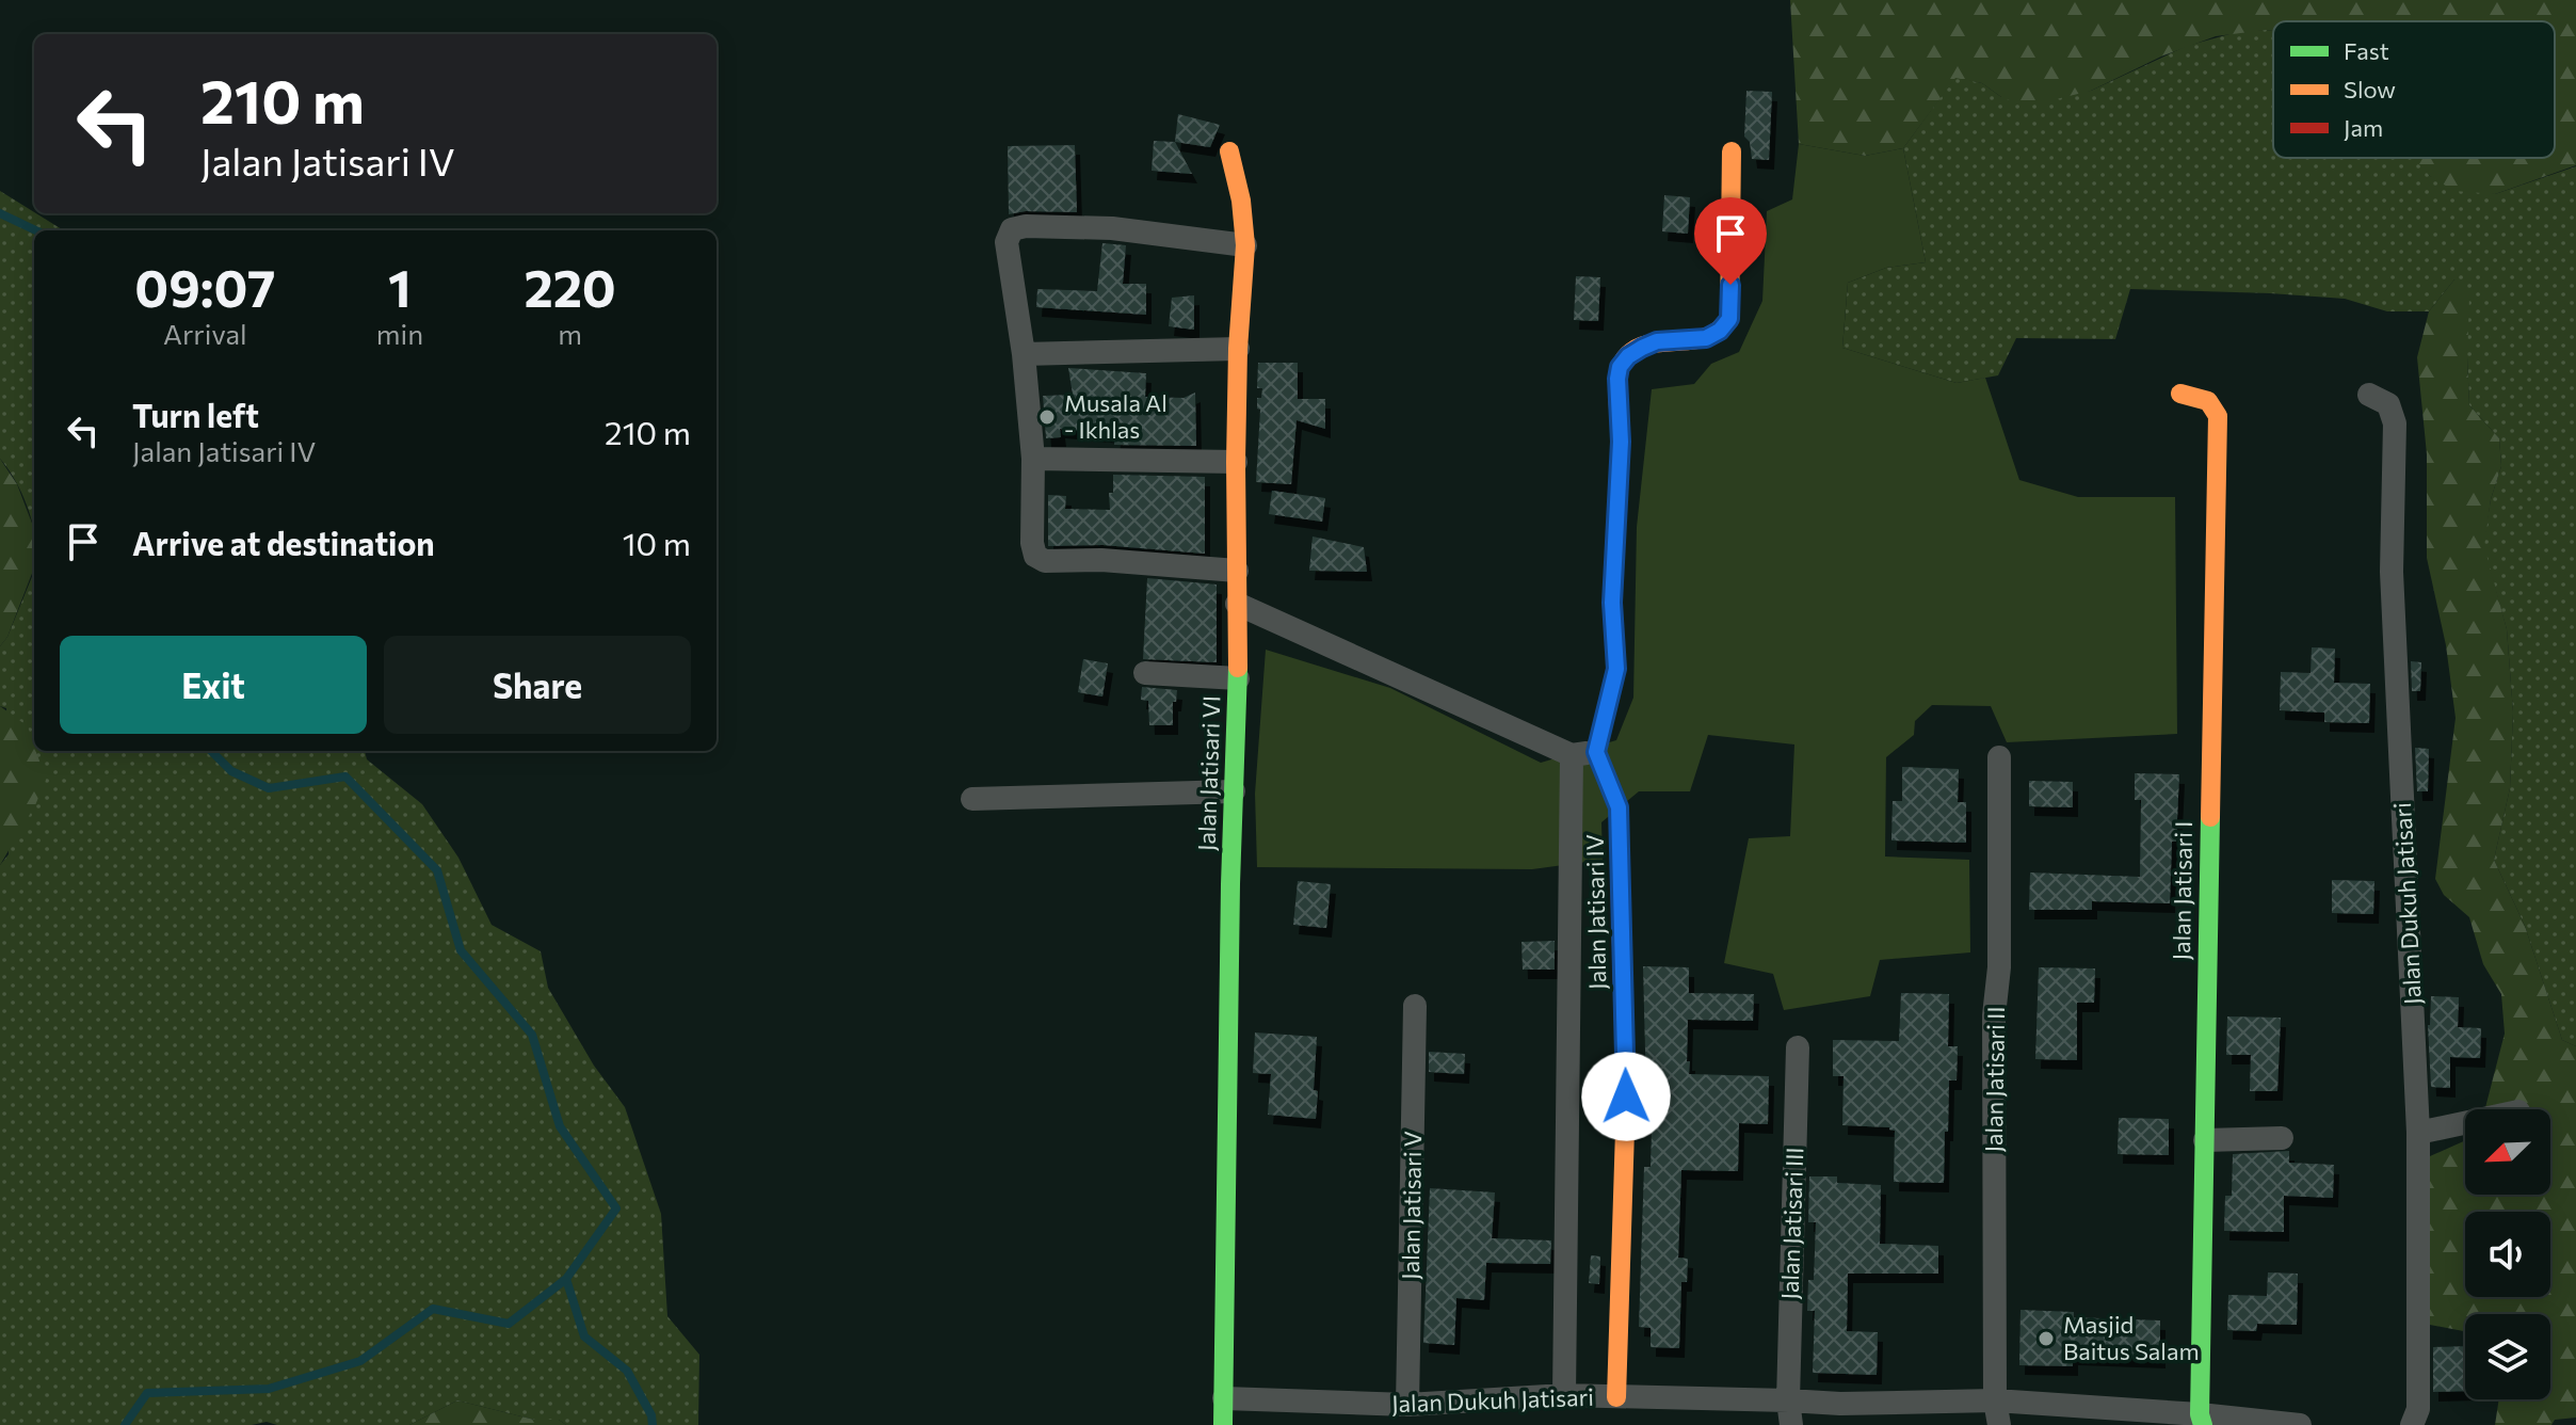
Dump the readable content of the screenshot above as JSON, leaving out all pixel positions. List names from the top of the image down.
{
  "streets": {
    "street": [
      "Jalan Jatisari VI",
      "Jalan Jatisari I",
      "Jalan Dukuh Jatisari",
      "Jalan Jatisari IV",
      "Jalan Jatisari II",
      "Jalan Jatisari V",
      "Jalan Jatisari III"
    ]
  },
  "crossings": [
    ["Jalan Jatisari VI", "Jalan Dukuh Jatisari"],
    ["Jalan Jatisari I", "Jalan Dukuh Jatisari"],
    ["Jalan Dukuh Jatisari", "Jalan Jatisari IV"],
    ["Jalan Dukuh Jatisari", "Jalan Jatisari II"],
    ["Jalan Dukuh Jatisari", "Jalan Jatisari V"],
    ["Jalan Dukuh Jatisari", "Jalan Jatisari III"]
  ],
  "places": ["Musala Al - Ikhlas", "Masjid Baitus Salam"],
  "legend": ["Fast", "Slow", "Jam"],
  "north": "bottom left",
  "page": {
    "turn": ["210 m", "Jalan Jatisari IV"],
    "eta": [
      "09:07",
      "Arrival",
      "1",
      "min",
      "220",
      "m"
    ],
    "list": [
      {
        "name": "Turn left",
        "note": "Jalan Jatisari IV",
        "value": "210 m"
      },
      {
        "name": "Arrive at destination",
        "value": "10 m"
      }
    ],
    "buttons": ["Exit", "Share"]
  }
}
